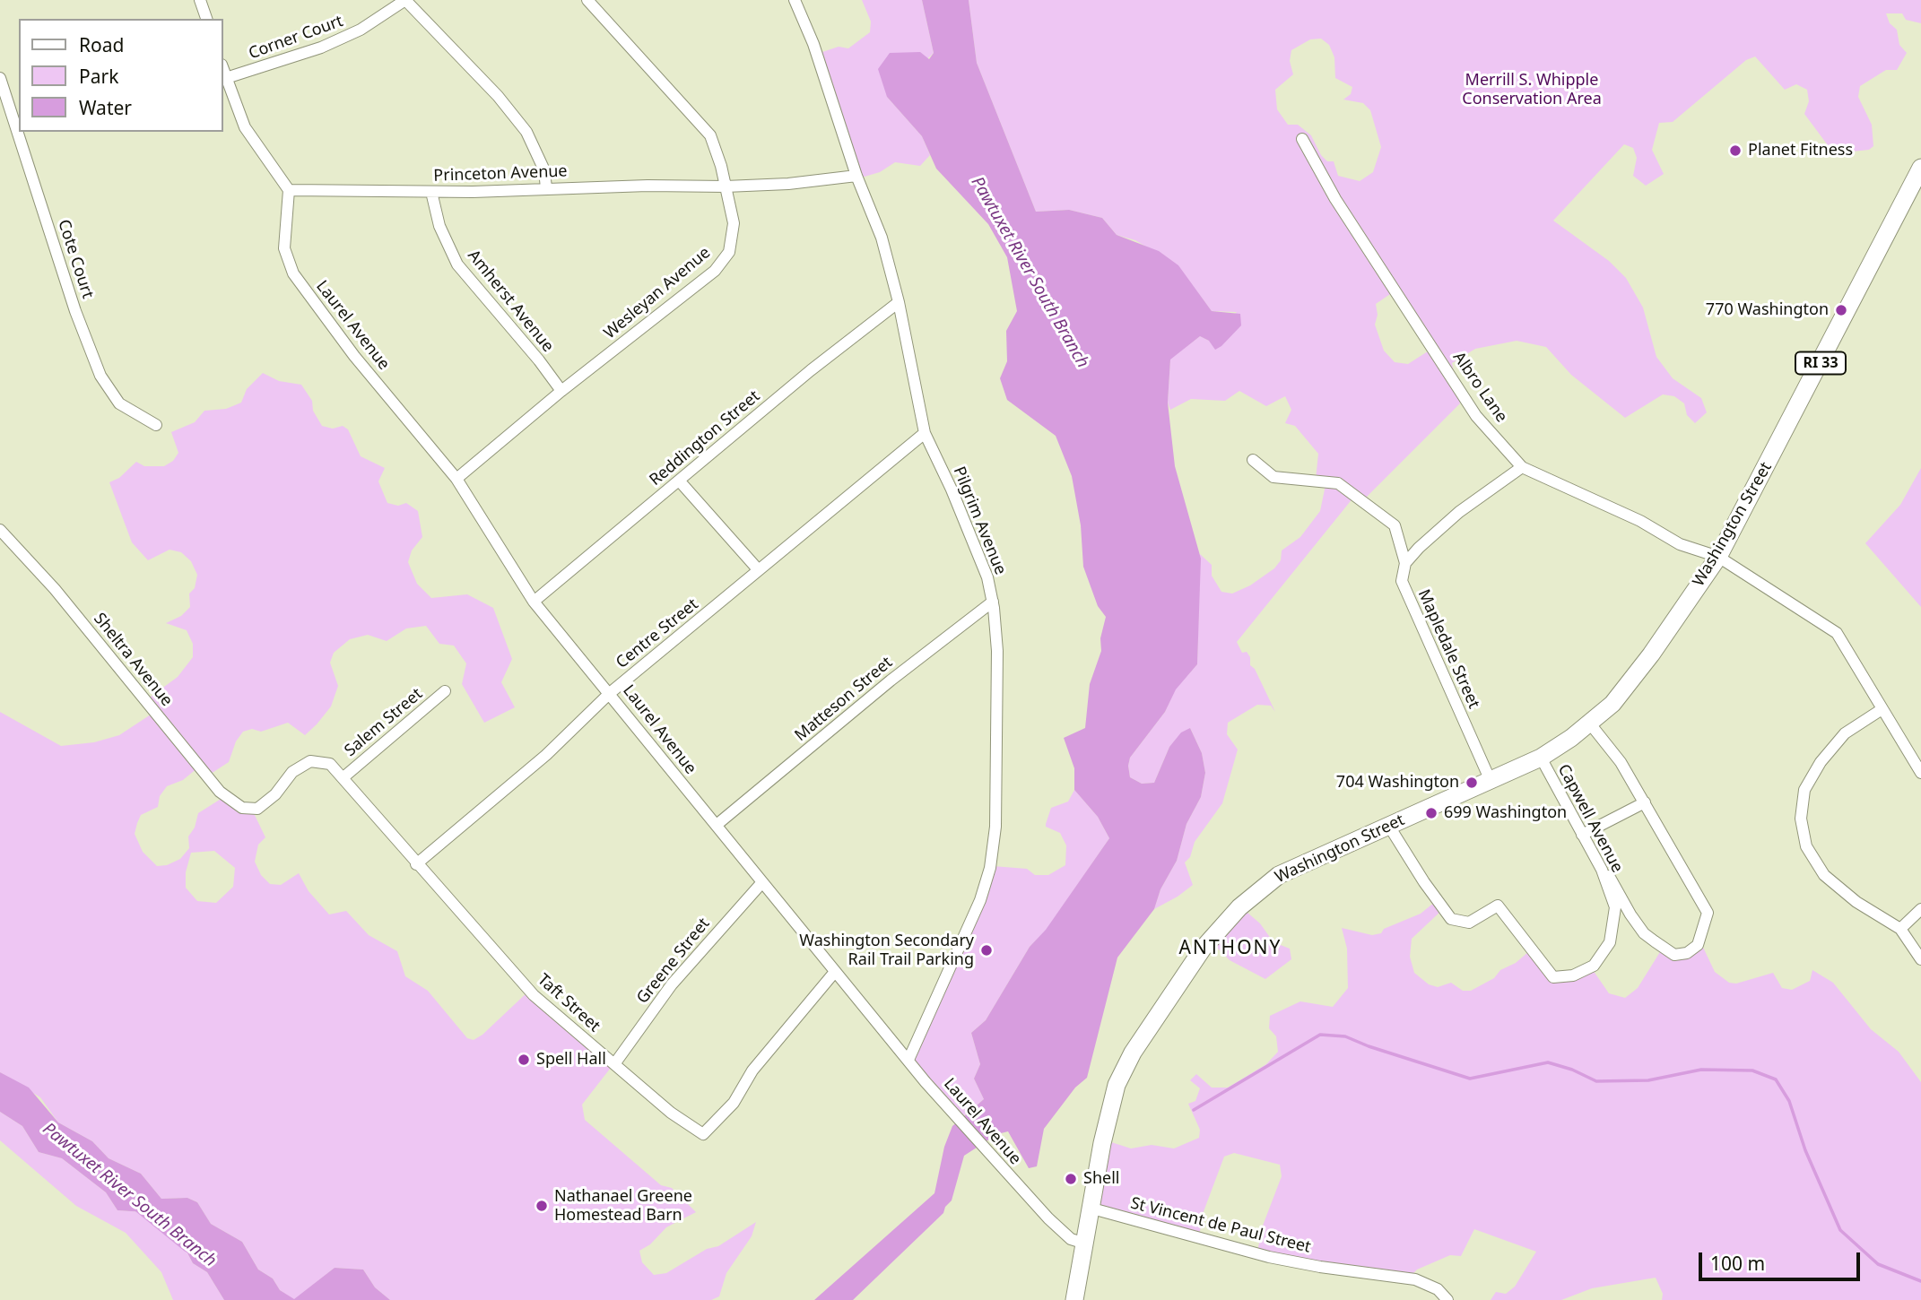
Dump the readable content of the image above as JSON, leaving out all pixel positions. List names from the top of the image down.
{
  "streets": {
    "main road": ["RI 33", "Washington Street"],
    "street": [
      "Corner Court",
      "Princeton Avenue",
      "Cote Court",
      "Wesleyan Avenue",
      "Amherst Avenue",
      "Laurel Avenue",
      "Albro Lane",
      "Reddington Street",
      "Pilgrim Avenue",
      "Centre Street",
      "Mapledale Street",
      "Sheltra Avenue",
      "Matteson Street",
      "Salem Street",
      "Capwell Avenue",
      "Greene Street",
      "Taft Street",
      "St Vincent de Paul Street"
    ]
  },
  "crossings": [
    ["Princeton Avenue", "Wesleyan Avenue"],
    ["Princeton Avenue", "Amherst Avenue"],
    ["Princeton Avenue", "Laurel Avenue"],
    ["Princeton Avenue", "Pilgrim Avenue"],
    ["Wesleyan Avenue", "Amherst Avenue"],
    ["Wesleyan Avenue", "Laurel Avenue"],
    ["Laurel Avenue", "Reddington Street"],
    ["Laurel Avenue", "Pilgrim Avenue"],
    ["Laurel Avenue", "Washington Street"],
    ["Laurel Avenue", "Centre Street"],
    ["Laurel Avenue", "Matteson Street"],
    ["Laurel Avenue", "Greene Street"],
    ["Laurel Avenue", "Taft Street"],
    ["Albro Lane", "Washington Street"],
    ["Reddington Street", "Pilgrim Avenue"],
    ["Pilgrim Avenue", "Centre Street"],
    ["Pilgrim Avenue", "Matteson Street"],
    ["Washington Street", "Mapledale Street"],
    ["Washington Street", "Capwell Avenue"],
    ["Washington Street", "St Vincent de Paul Street"],
    ["Centre Street", "Taft Street"],
    ["Sheltra Avenue", "Taft Street"],
    ["Salem Street", "Taft Street"],
    ["Greene Street", "Taft Street"]
  ],
  "districts": ["ANTHONY"],
  "water": ["Pawtuxet River South Branch"],
  "parks": ["Merrill S. Whipple Conservation Area"],
  "places": [
    "Planet Fitness",
    "770 Washington",
    "704 Washington",
    "699 Washington",
    "Washington Secondary Rail Trail Parking",
    "Spell Hall",
    "Shell",
    "Nathanael Greene Homestead Barn"
  ],
  "legend": ["Road", "Park", "Water"],
  "scale_bar": "100 m"
}
